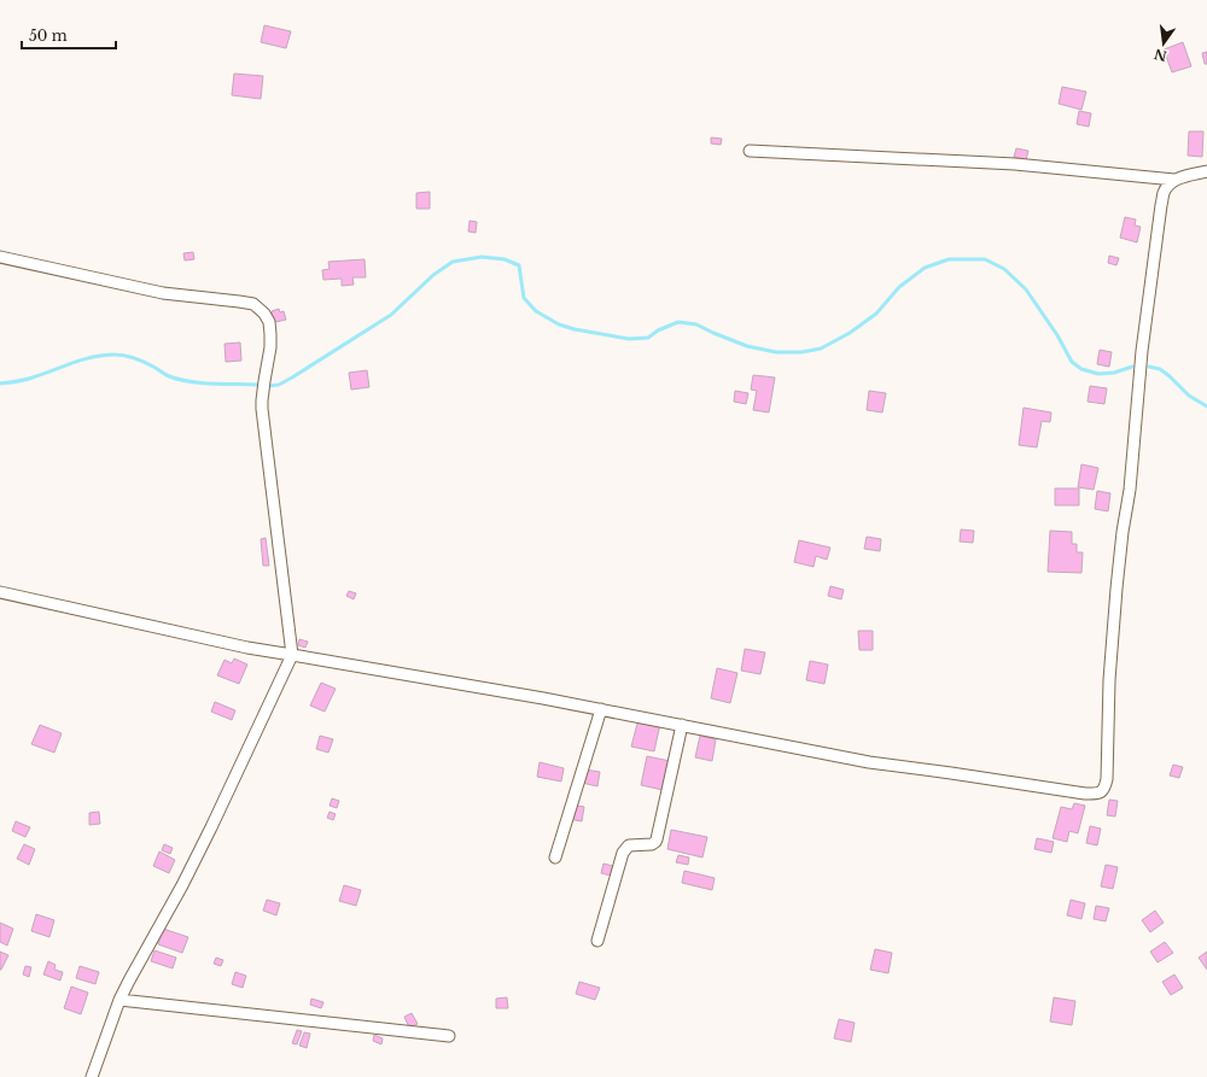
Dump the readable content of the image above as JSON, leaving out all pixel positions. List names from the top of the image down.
{
  "scale_bar": "50 m",
  "north": "bottom"
}
